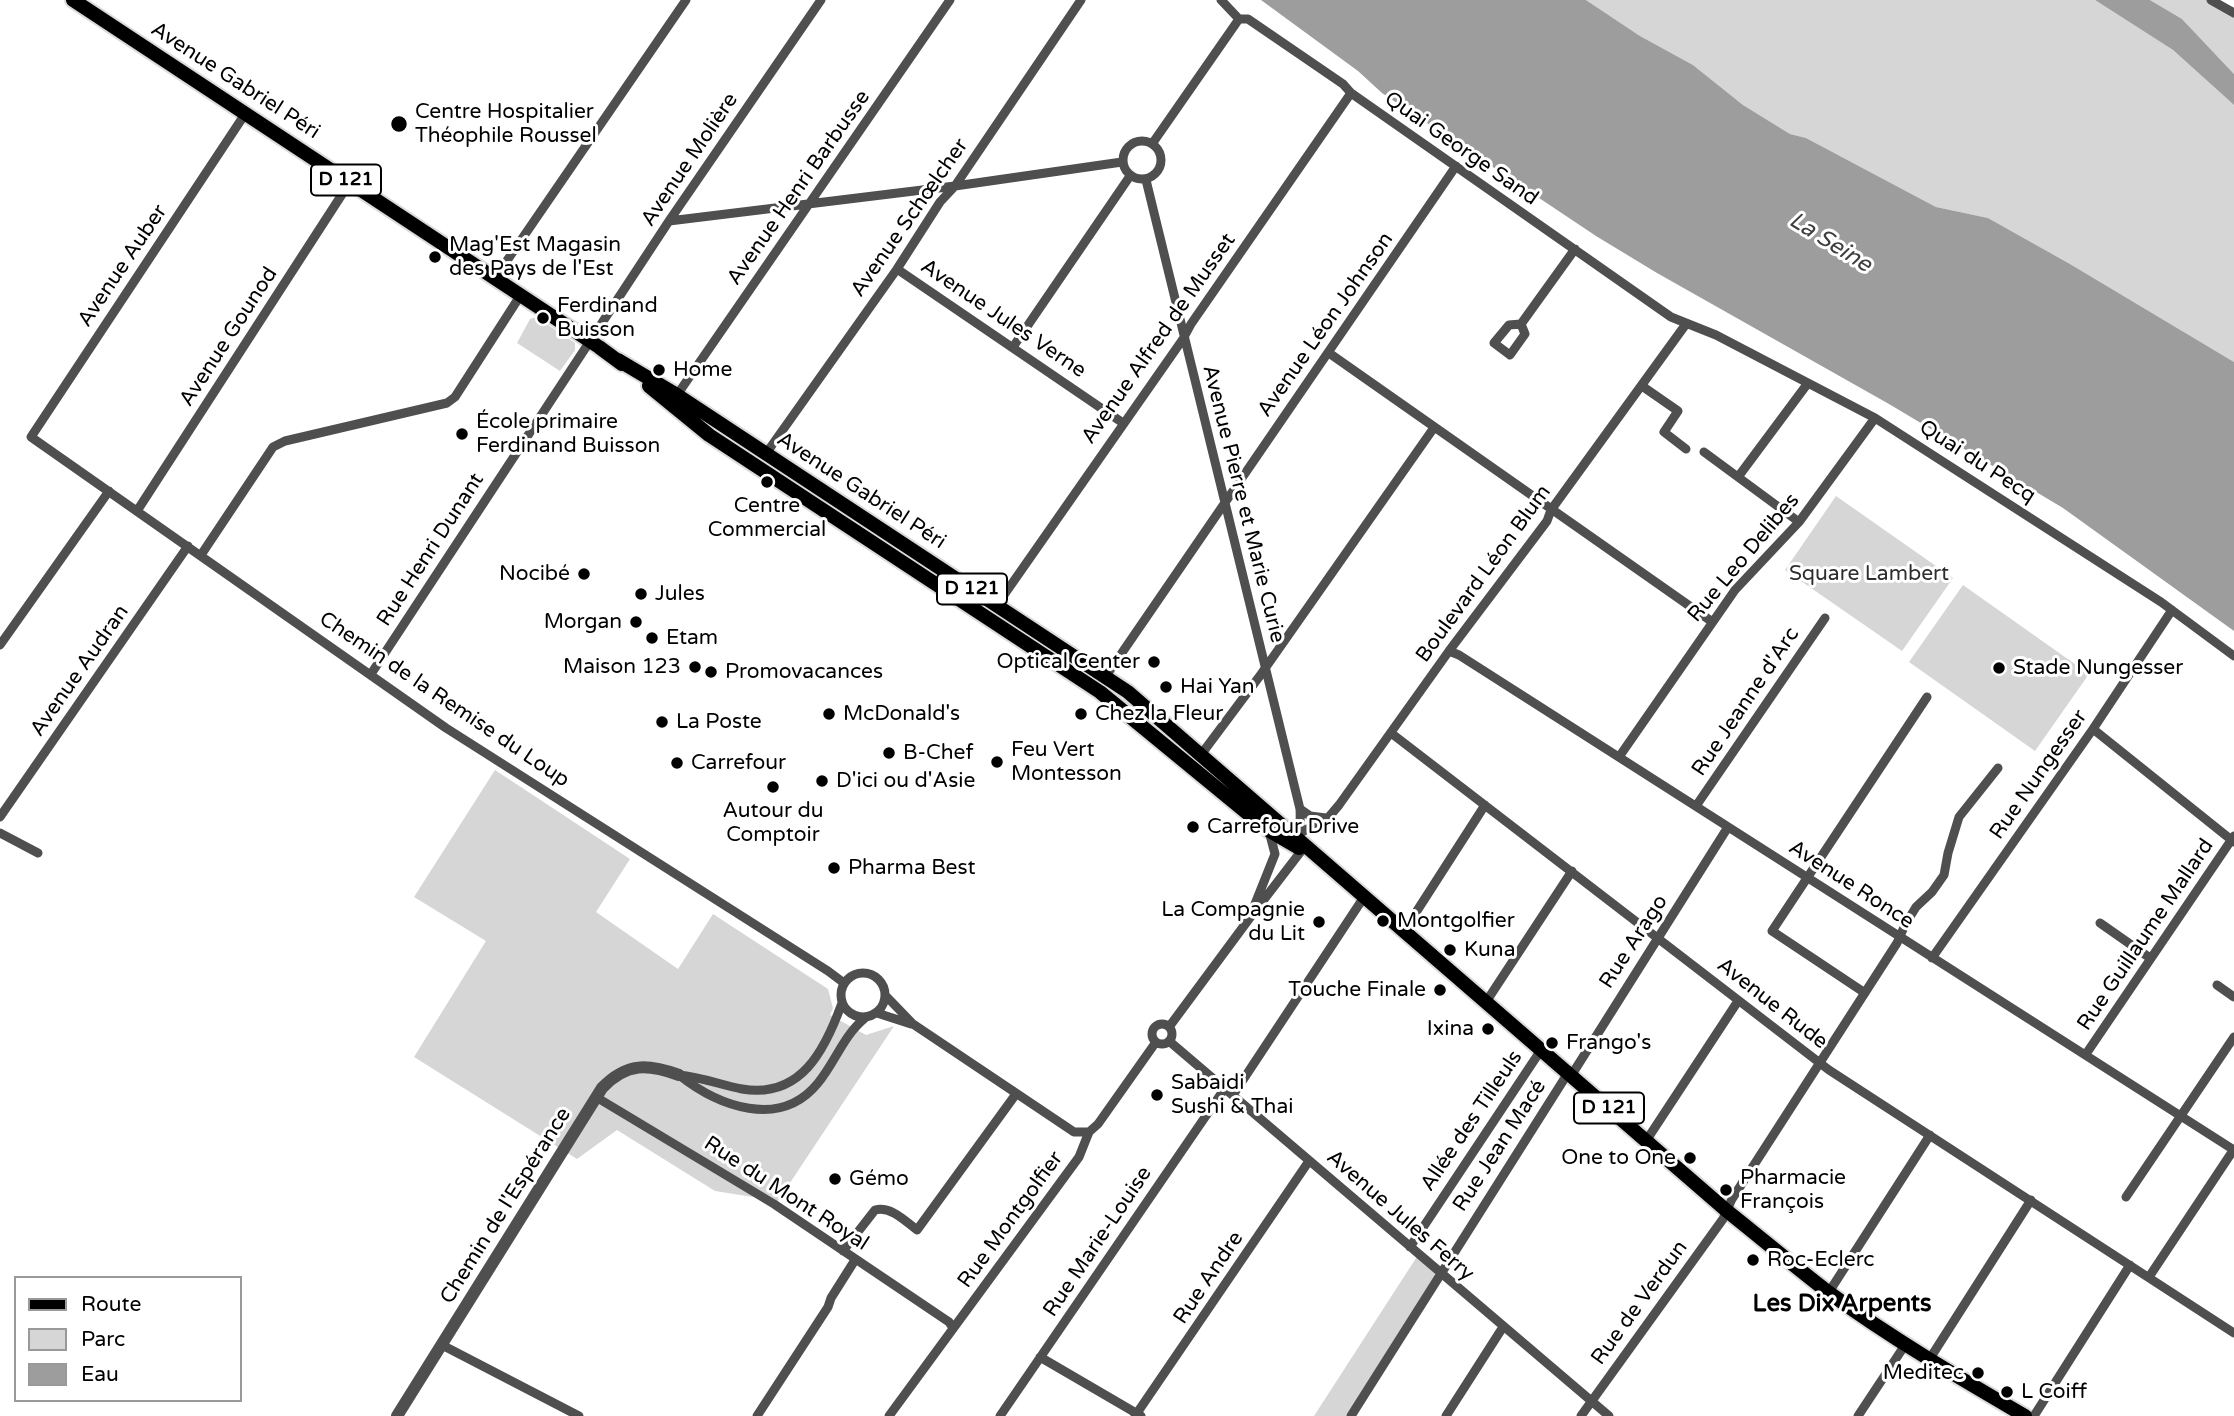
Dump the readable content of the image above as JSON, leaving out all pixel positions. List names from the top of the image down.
{
  "streets": {
    "main road": ["Avenue Gabriel Péri", "D 121"],
    "street": [
      "Quai George Sand",
      "Avenue Molière",
      "Avenue Henri Barbusse",
      "Avenue Schœlcher",
      "Avenue Auber",
      "Avenue Jules Verne",
      "Avenue Léon Johnson",
      "Avenue Gounod",
      "Avenue Alfred de Musset",
      "Quai du Pecq",
      "Avenue Pierre et Marie Curie",
      "Rue Henri Dunant",
      "Rue Leo Delibes",
      "Boulevard Léon Blum",
      "Avenue Audran",
      "Chemin de la Remise du Loup",
      "Rue Jeanne d'Arc",
      "Rue Nungesser",
      "Avenue Ronce",
      "Rue Guillaume Mallard",
      "Rue Arago",
      "Avenue Rude",
      "Allée des Tilleuls",
      "Rue Jean Macé",
      "Rue du Mont Royal",
      "Chemin de l'Espérance",
      "Avenue Jules Ferry",
      "Rue Montgolfier",
      "Rue Marie-Louise",
      "Rue Andre",
      "Rue de Verdun"
    ]
  },
  "crossings": [
    ["Avenue Gabriel Péri", "Avenue Molière"],
    ["Avenue Gabriel Péri", "D 121"],
    ["Avenue Gabriel Péri", "Avenue Henri Barbusse"],
    ["Avenue Gabriel Péri", "Avenue Schœlcher"],
    ["Avenue Gabriel Péri", "Avenue Auber"],
    ["Avenue Gabriel Péri", "Avenue Léon Johnson"],
    ["Avenue Gabriel Péri", "Avenue Gounod"],
    ["Avenue Gabriel Péri", "Avenue Alfred de Musset"],
    ["Avenue Gabriel Péri", "Avenue Pierre et Marie Curie"],
    ["Avenue Gabriel Péri", "Rue Henri Dunant"],
    ["Avenue Gabriel Péri", "Boulevard Léon Blum"],
    ["Avenue Gabriel Péri", "Rue Montgolfier"],
    ["Quai George Sand", "Avenue Léon Johnson"],
    ["Quai George Sand", "Avenue Alfred de Musset"],
    ["Quai George Sand", "Quai du Pecq"],
    ["Quai George Sand", "Boulevard Léon Blum"],
    ["Avenue Molière", "Rue Henri Dunant"],
    ["D 121", "Avenue Pierre et Marie Curie"],
    ["D 121", "Boulevard Léon Blum"],
    ["D 121", "Rue Arago"],
    ["D 121", "Allée des Tilleuls"],
    ["D 121", "Rue Jean Macé"],
    ["D 121", "Rue Montgolfier"],
    ["D 121", "Rue Marie-Louise"],
    ["D 121", "Rue de Verdun"],
    ["Avenue Schœlcher", "Avenue Jules Verne"],
    ["Avenue Auber", "Chemin de la Remise du Loup"],
    ["Avenue Jules Verne", "Avenue Alfred de Musset"],
    ["Avenue Léon Johnson", "Avenue Pierre et Marie Curie"],
    ["Avenue Gounod", "Chemin de la Remise du Loup"],
    ["Avenue Alfred de Musset", "Avenue Pierre et Marie Curie"],
    ["Quai du Pecq", "Rue Leo Delibes"],
    ["Quai du Pecq", "Boulevard Léon Blum"],
    ["Quai du Pecq", "Rue Nungesser"],
    ["Avenue Pierre et Marie Curie", "Boulevard Léon Blum"],
    ["Avenue Pierre et Marie Curie", "Rue Montgolfier"],
    ["Rue Henri Dunant", "Chemin de la Remise du Loup"],
    ["Rue Leo Delibes", "Avenue Ronce"],
    ["Boulevard Léon Blum", "Avenue Ronce"],
    ["Boulevard Léon Blum", "Avenue Rude"],
    ["Boulevard Léon Blum", "Rue Montgolfier"],
    ["Avenue Audran", "Chemin de la Remise du Loup"],
    ["Chemin de la Remise du Loup", "Chemin de l'Espérance"],
    ["Rue Jeanne d'Arc", "Avenue Ronce"],
    ["Rue Nungesser", "Avenue Ronce"],
    ["Avenue Ronce", "Rue Guillaume Mallard"],
    ["Avenue Ronce", "Rue Arago"],
    ["Avenue Ronce", "Rue de Verdun"],
    ["Rue Arago", "Avenue Rude"],
    ["Rue Arago", "Rue Jean Macé"],
    ["Avenue Rude", "Rue de Verdun"],
    ["Allée des Tilleuls", "Avenue Jules Ferry"],
    ["Rue Jean Macé", "Avenue Jules Ferry"],
    ["Rue du Mont Royal", "Chemin de l'Espérance"],
    ["Rue du Mont Royal", "Rue Montgolfier"],
    ["Avenue Jules Ferry", "Rue Montgolfier"],
    ["Avenue Jules Ferry", "Rue Marie-Louise"],
    ["Avenue Jules Ferry", "Rue Andre"],
    ["Avenue Jules Ferry", "Rue de Verdun"]
  ],
  "districts": ["Les Dix Arpents"],
  "water": ["La Seine"],
  "parks": ["Square Lambert"],
  "places": [
    "Centre Hospitalier Théophile Roussel",
    "Mag'Est Magasin des Pays de l'Est",
    "Ferdinand Buisson",
    "Home",
    "École primaire Ferdinand Buisson",
    "Centre Commercial",
    "Nocibé",
    "Jules",
    "Morgan",
    "Etam",
    "Optical Center",
    "Maison 123",
    "Stade Nungesser",
    "Promovacances",
    "Hai Yan",
    "McDonald's",
    "Chez la Fleur",
    "La Poste",
    "B-Chef",
    "Feu Vert Montesson",
    "Carrefour",
    "D'ici ou d'Asie",
    "Autour du Comptoir",
    "Carrefour Drive",
    "Pharma Best",
    "Montgolfier",
    "La Compagnie du Lit",
    "Kuna",
    "Touche Finale",
    "Ixina",
    "Frango's",
    "Sabaidi Sushi & Thai",
    "One to One",
    "Gémo",
    "Pharmacie François",
    "Roc-Eclerc",
    "Meditec",
    "L Coiff"
  ],
  "legend": ["Route", "Parc", "Eau"]
}
